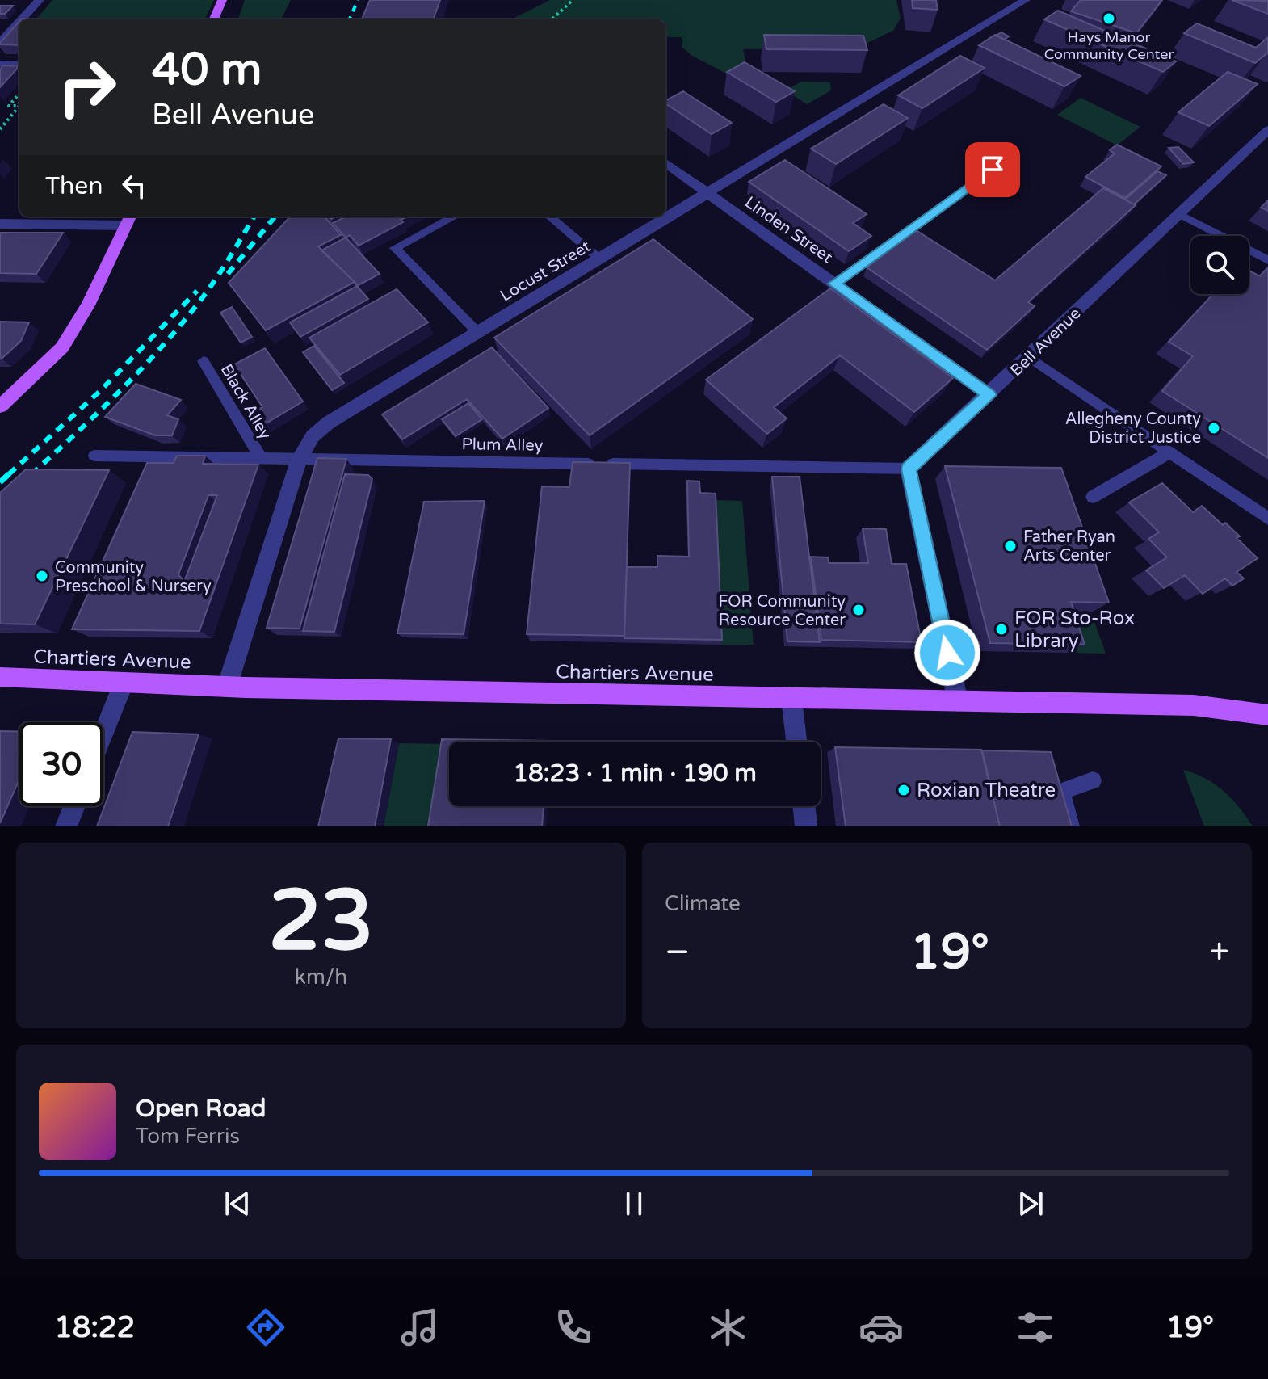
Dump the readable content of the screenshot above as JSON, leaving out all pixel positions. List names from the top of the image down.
{
  "streets": {
    "main road": ["Chartiers Avenue"],
    "street": ["Linden Street", "Locust Street", "Bell Avenue"],
    "lane": ["Black Alley", "Plum Alley"]
  },
  "crossings": [
    ["Linden Street", "Locust Street"],
    ["Linden Street", "Bell Avenue"],
    ["Locust Street", "Plum Alley"],
    ["Locust Street", "Chartiers Avenue"],
    ["Bell Avenue", "Plum Alley"],
    ["Black Alley", "Plum Alley"]
  ],
  "places": [
    "Hays Manor Community Center",
    "Allegheny County District Justice",
    "Father Ryan Arts Center",
    "Community Preschool & Nursery",
    "FOR Community Resource Center",
    "FOR Sto-Rox Library",
    "Roxian Theatre"
  ],
  "page": {
    "turn": ["40 m", "Bell Avenue"],
    "then": "Then",
    "limit": "30",
    "trip": "18:23 · 1 min · 190 m",
    "tile": [
      ["23", "km/h"],
      "Climate"
    ],
    "heat": ["−", "19°", "+"],
    "song": ["Open Road", "Tom Ferris"],
    "tabs": ["18:22", "19°"]
  }
}
